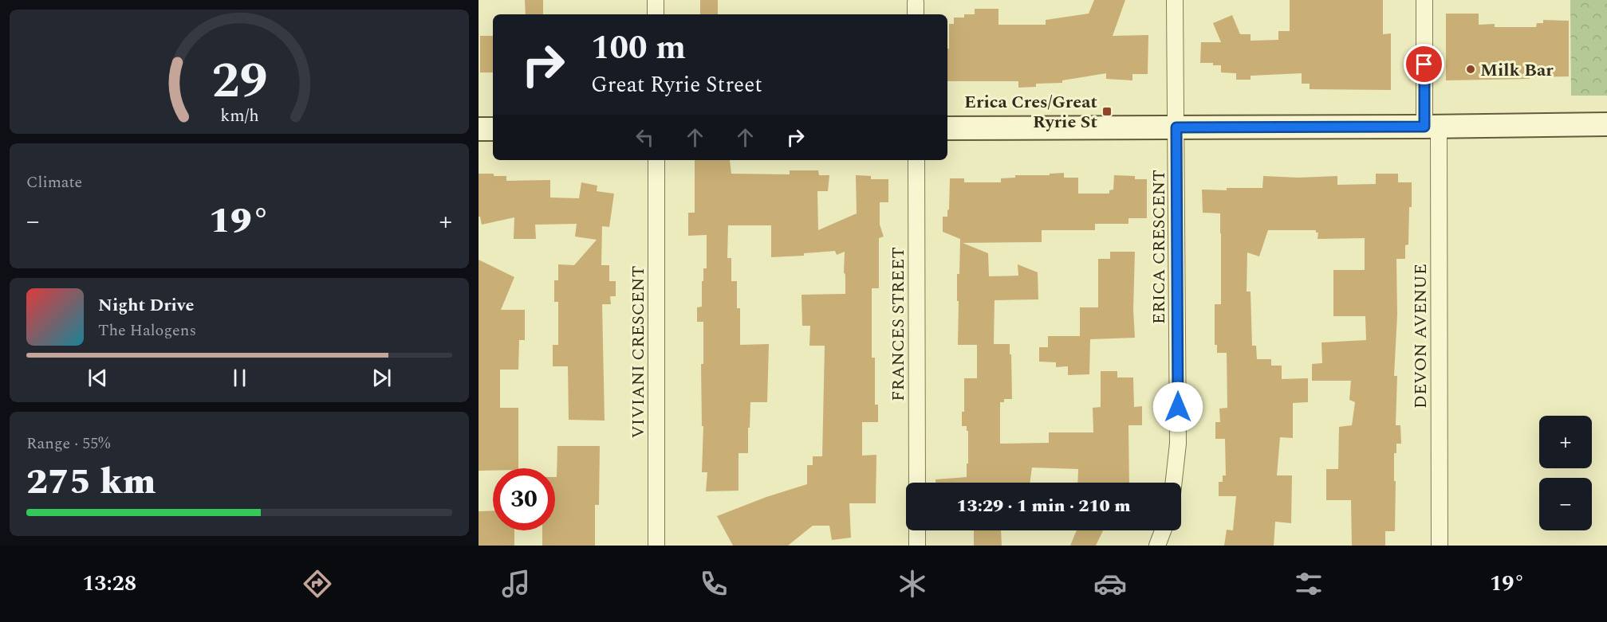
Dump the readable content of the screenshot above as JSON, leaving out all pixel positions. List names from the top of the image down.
{
  "streets": {
    "street": [
      "ERICA CRESCENT",
      "FRANCES STREET",
      "DEVON AVENUE",
      "VIVIANI CRESCENT"
    ]
  },
  "places": {
    "other": ["Milk Bar"],
    "transit": ["Erica Cres/Great Ryrie St"]
  },
  "page": {
    "turn": ["100 m", "Great Ryrie Street"],
    "tile": [
      "Climate",
      ["Range · 55%", "275 km"]
    ],
    "heat": ["−", "19°", "+"],
    "song": ["Night Drive", "The Halogens"],
    "map_buttons": ["+", "−"],
    "limit": "30",
    "trip": "13:29 · 1 min · 210 m",
    "tabs": ["13:28", "19°"],
    "gauge": ["29", "km/h"]
  }
}
